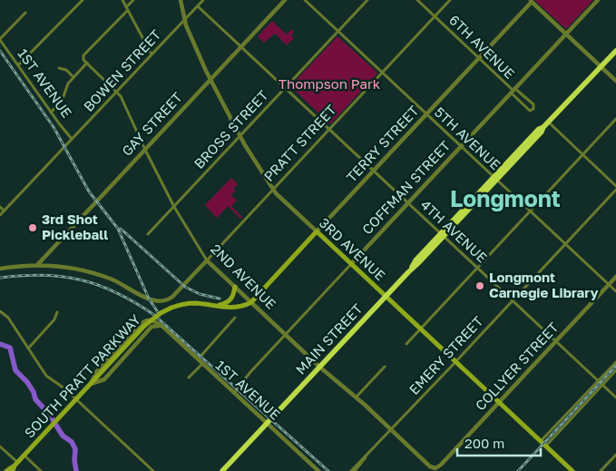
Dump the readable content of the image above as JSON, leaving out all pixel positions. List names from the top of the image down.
{
  "streets": {
    "highway": ["MAIN STREET"],
    "main road": ["TERRY STREET", "3RD AVENUE", "SOUTH PRATT PARKWAY"],
    "street": [
      "6TH AVENUE",
      "BOWEN STREET",
      "1ST AVENUE",
      "GAY STREET",
      "BROSS STREET",
      "5TH AVENUE",
      "PRATT STREET",
      "COFFMAN STREET",
      "4TH AVENUE",
      "2ND AVENUE",
      "EMERY STREET",
      "COLLYER STREET"
    ]
  },
  "crossings": [
    ["6TH AVENUE", "PRATT STREET"],
    ["6TH AVENUE", "TERRY STREET"],
    ["6TH AVENUE", "COFFMAN STREET"],
    ["BOWEN STREET", "1ST AVENUE"],
    ["BOWEN STREET", "4TH AVENUE"],
    ["BOWEN STREET", "3RD AVENUE"],
    ["BOWEN STREET", "2ND AVENUE"],
    ["1ST AVENUE", "COFFMAN STREET"],
    ["1ST AVENUE", "MAIN STREET"],
    ["GAY STREET", "PRATT STREET"],
    ["GAY STREET", "4TH AVENUE"],
    ["GAY STREET", "3RD AVENUE"],
    ["GAY STREET", "2ND AVENUE"],
    ["BROSS STREET", "5TH AVENUE"],
    ["BROSS STREET", "4TH AVENUE"],
    ["BROSS STREET", "3RD AVENUE"],
    ["BROSS STREET", "2ND AVENUE"],
    ["5TH AVENUE", "PRATT STREET"],
    ["5TH AVENUE", "TERRY STREET"],
    ["5TH AVENUE", "COFFMAN STREET"],
    ["5TH AVENUE", "MAIN STREET"],
    ["5TH AVENUE", "EMERY STREET"],
    ["5TH AVENUE", "COLLYER STREET"],
    ["PRATT STREET", "4TH AVENUE"],
    ["PRATT STREET", "3RD AVENUE"],
    ["PRATT STREET", "2ND AVENUE"],
    ["TERRY STREET", "4TH AVENUE"],
    ["TERRY STREET", "3RD AVENUE"],
    ["TERRY STREET", "2ND AVENUE"],
    ["TERRY STREET", "SOUTH PRATT PARKWAY"],
    ["COFFMAN STREET", "4TH AVENUE"],
    ["COFFMAN STREET", "3RD AVENUE"],
    ["COFFMAN STREET", "2ND AVENUE"],
    ["4TH AVENUE", "MAIN STREET"],
    ["4TH AVENUE", "EMERY STREET"],
    ["4TH AVENUE", "COLLYER STREET"],
    ["3RD AVENUE", "MAIN STREET"],
    ["3RD AVENUE", "EMERY STREET"],
    ["3RD AVENUE", "COLLYER STREET"],
    ["2ND AVENUE", "MAIN STREET"],
    ["2ND AVENUE", "EMERY STREET"],
    ["2ND AVENUE", "COLLYER STREET"],
    ["2ND AVENUE", "SOUTH PRATT PARKWAY"]
  ],
  "districts": ["Longmont"],
  "parks": ["Thompson Park"],
  "places": ["3rd Shot Pickleball", "Longmont Carnegie Library"],
  "scale_bar": "200 m"
}
